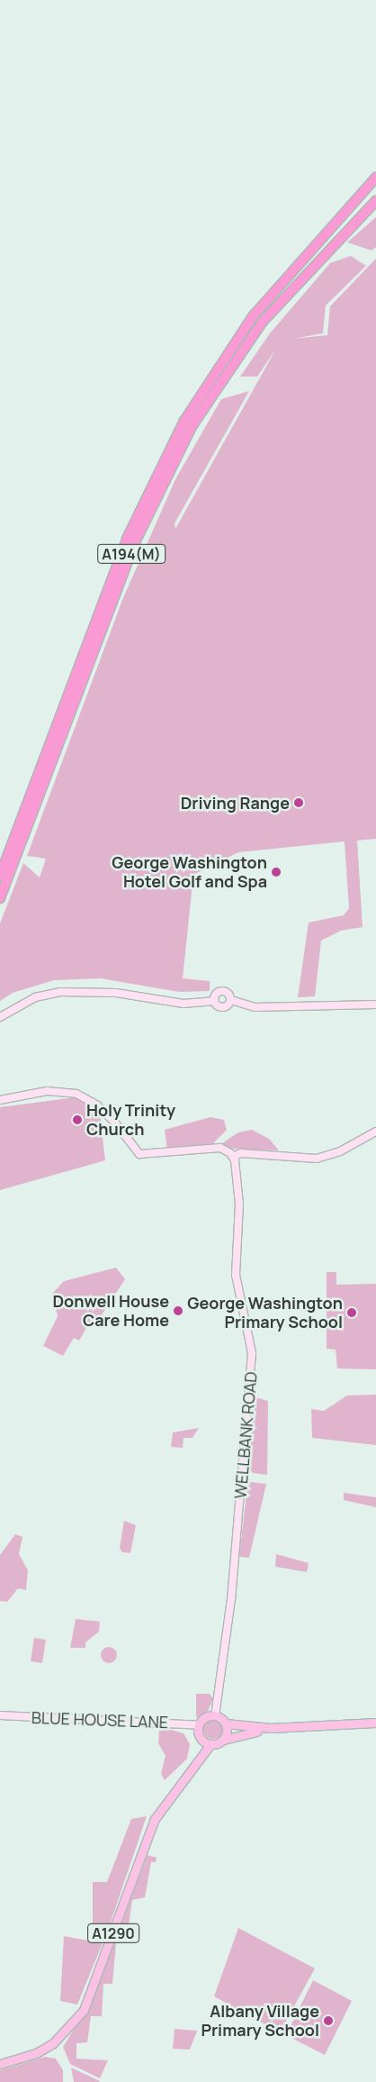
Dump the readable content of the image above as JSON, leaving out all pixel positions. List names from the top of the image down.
{
  "streets": {
    "highway": ["A194(M)"],
    "main road": ["A1290"],
    "street": ["WELLBANK ROAD", "BLUE HOUSE LANE"]
  },
  "crossings": [
    ["WELLBANK ROAD", "BLUE HOUSE LANE"],
    ["WELLBANK ROAD", "A1290"],
    ["BLUE HOUSE LANE", "A1290"]
  ],
  "places": [
    "Driving Range",
    "George Washington Hotel Golf and Spa",
    "Holy Trinity Church",
    "Donwell House Care Home",
    "George Washington Primary School",
    "Albany Village Primary School"
  ]
}
